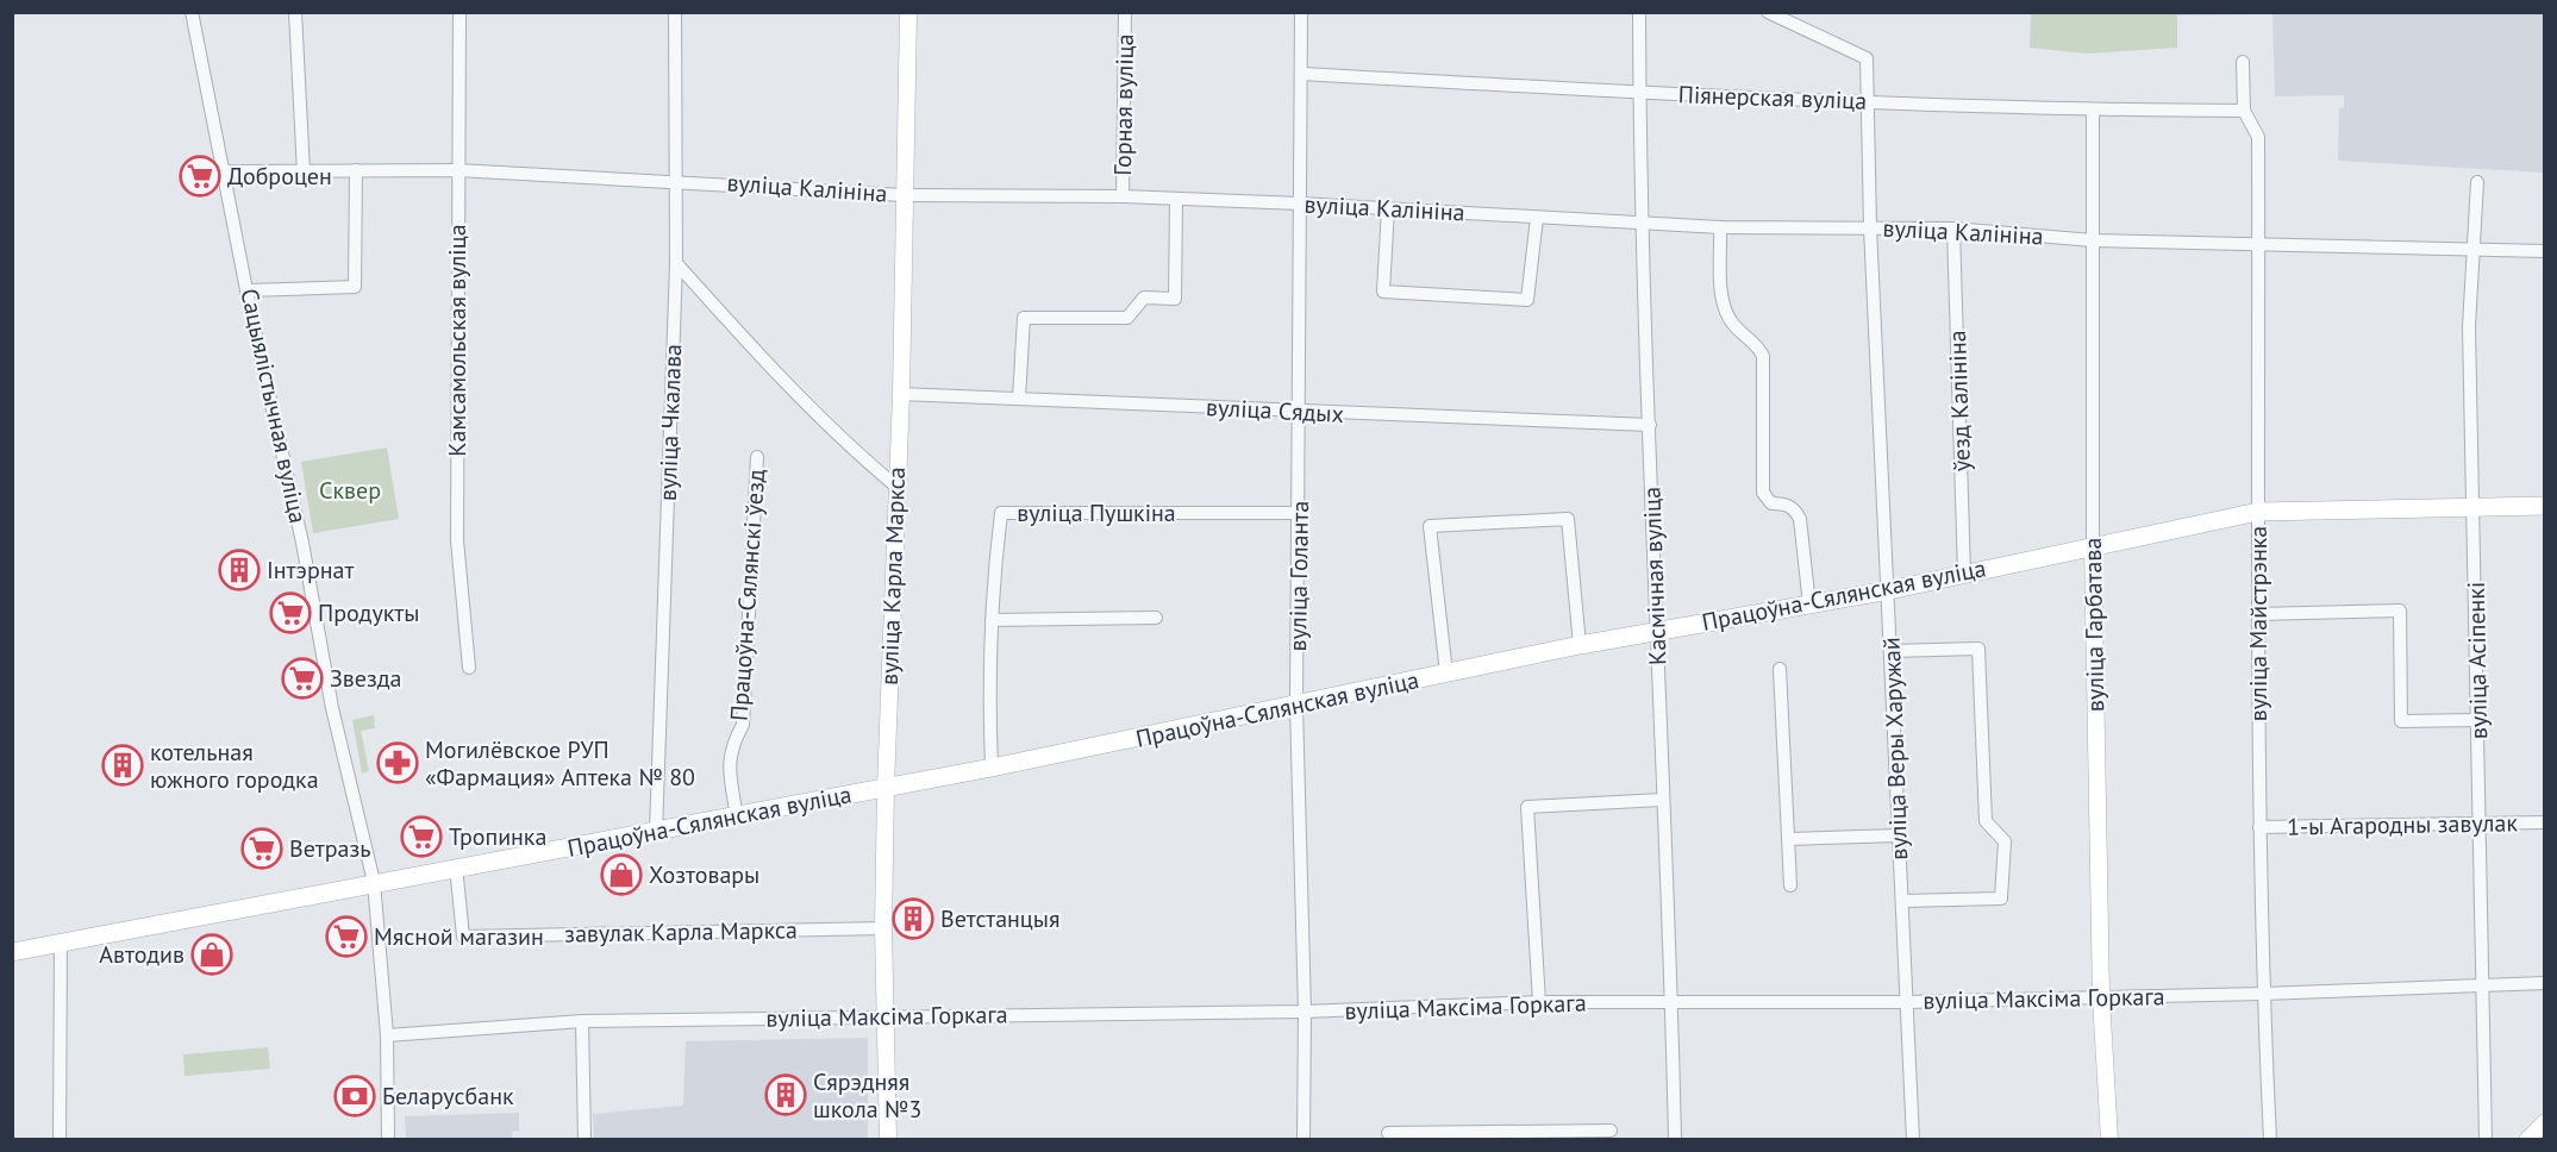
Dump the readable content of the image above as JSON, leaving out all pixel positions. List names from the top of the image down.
{
  "streets": {
    "main road": ["Працоўна-Сялянская вуліца"],
    "street": [
      "Піянерская вуліца",
      "Горная вуліца",
      "вуліца Калініна",
      "Камсамольская вуліца",
      "ўезд Калініна",
      "Сацыялістычная вуліца",
      "вуліца Сядых",
      "вуліца Чкалава",
      "вуліца Пушкіна",
      "вуліца Карла Маркса",
      "вуліца Голанта",
      "Касмічная вуліца",
      "Працоўна-Сялянскі ўезд",
      "вуліца Майстрэнка",
      "вуліца Гарбатава",
      "вуліца Асіпенкі",
      "вуліца Веры Харужай",
      "1-ы Агародны завулак",
      "завулак Карла Маркса",
      "вуліца Максіма Горкага"
    ]
  },
  "crossings": [
    ["Піянерская вуліца", "вуліца Голанта"],
    ["Піянерская вуліца", "Касмічная вуліца"],
    ["Піянерская вуліца", "вуліца Майстрэнка"],
    ["Піянерская вуліца", "вуліца Гарбатава"],
    ["Піянерская вуліца", "вуліца Веры Харужай"],
    ["Горная вуліца", "вуліца Калініна"],
    ["вуліца Калініна", "Камсамольская вуліца"],
    ["вуліца Калініна", "ўезд Калініна"],
    ["вуліца Калініна", "Сацыялістычная вуліца"],
    ["вуліца Калініна", "вуліца Чкалава"],
    ["вуліца Калініна", "вуліца Карла Маркса"],
    ["вуліца Калініна", "вуліца Голанта"],
    ["вуліца Калініна", "Касмічная вуліца"],
    ["вуліца Калініна", "вуліца Майстрэнка"],
    ["вуліца Калініна", "вуліца Гарбатава"],
    ["вуліца Калініна", "вуліца Асіпенкі"],
    ["вуліца Калініна", "вуліца Веры Харужай"],
    ["ўезд Калініна", "Працоўна-Сялянская вуліца"],
    ["Сацыялістычная вуліца", "Працоўна-Сялянская вуліца"],
    ["Сацыялістычная вуліца", "вуліца Максіма Горкага"],
    ["вуліца Сядых", "вуліца Карла Маркса"],
    ["вуліца Сядых", "вуліца Голанта"],
    ["вуліца Сядых", "Касмічная вуліца"],
    ["вуліца Чкалава", "Працоўна-Сялянская вуліца"],
    ["вуліца Пушкіна", "вуліца Голанта"],
    ["вуліца Пушкіна", "Працоўна-Сялянская вуліца"],
    ["вуліца Карла Маркса", "Працоўна-Сялянская вуліца"],
    ["вуліца Карла Маркса", "завулак Карла Маркса"],
    ["вуліца Карла Маркса", "вуліца Максіма Горкага"],
    ["вуліца Голанта", "Працоўна-Сялянская вуліца"],
    ["вуліца Голанта", "вуліца Максіма Горкага"],
    ["Касмічная вуліца", "Працоўна-Сялянская вуліца"],
    ["Касмічная вуліца", "вуліца Максіма Горкага"],
    ["Працоўна-Сялянскі ўезд", "Працоўна-Сялянская вуліца"],
    ["Працоўна-Сялянская вуліца", "вуліца Майстрэнка"],
    ["Працоўна-Сялянская вуліца", "вуліца Гарбатава"],
    ["Працоўна-Сялянская вуліца", "вуліца Асіпенкі"],
    ["Працоўна-Сялянская вуліца", "вуліца Веры Харужай"],
    ["Працоўна-Сялянская вуліца", "завулак Карла Маркса"],
    ["вуліца Майстрэнка", "1-ы Агародны завулак"],
    ["вуліца Майстрэнка", "вуліца Максіма Горкага"],
    ["вуліца Гарбатава", "вуліца Максіма Горкага"],
    ["вуліца Асіпенкі", "1-ы Агародны завулак"],
    ["вуліца Асіпенкі", "вуліца Максіма Горкага"],
    ["вуліца Веры Харужай", "вуліца Максіма Горкага"]
  ],
  "parks": ["Сквер"],
  "places": {
    "supermarket": [
      "Доброцен",
      "Продукты",
      "Звезда",
      "Тропинка",
      "Ветразь",
      "Мясной магазин"
    ],
    "building": [
      "Інтэрнат",
      "котельная южного городка",
      "Ветстанцыя",
      "Сярэдняя школа №3"
    ],
    "pharmacy": ["Могилёвское РУП «Фармация» Аптека № 80"],
    "shop": ["Хозтовары", "Автодив"],
    "bank": ["Беларусбанк"]
  }
}
